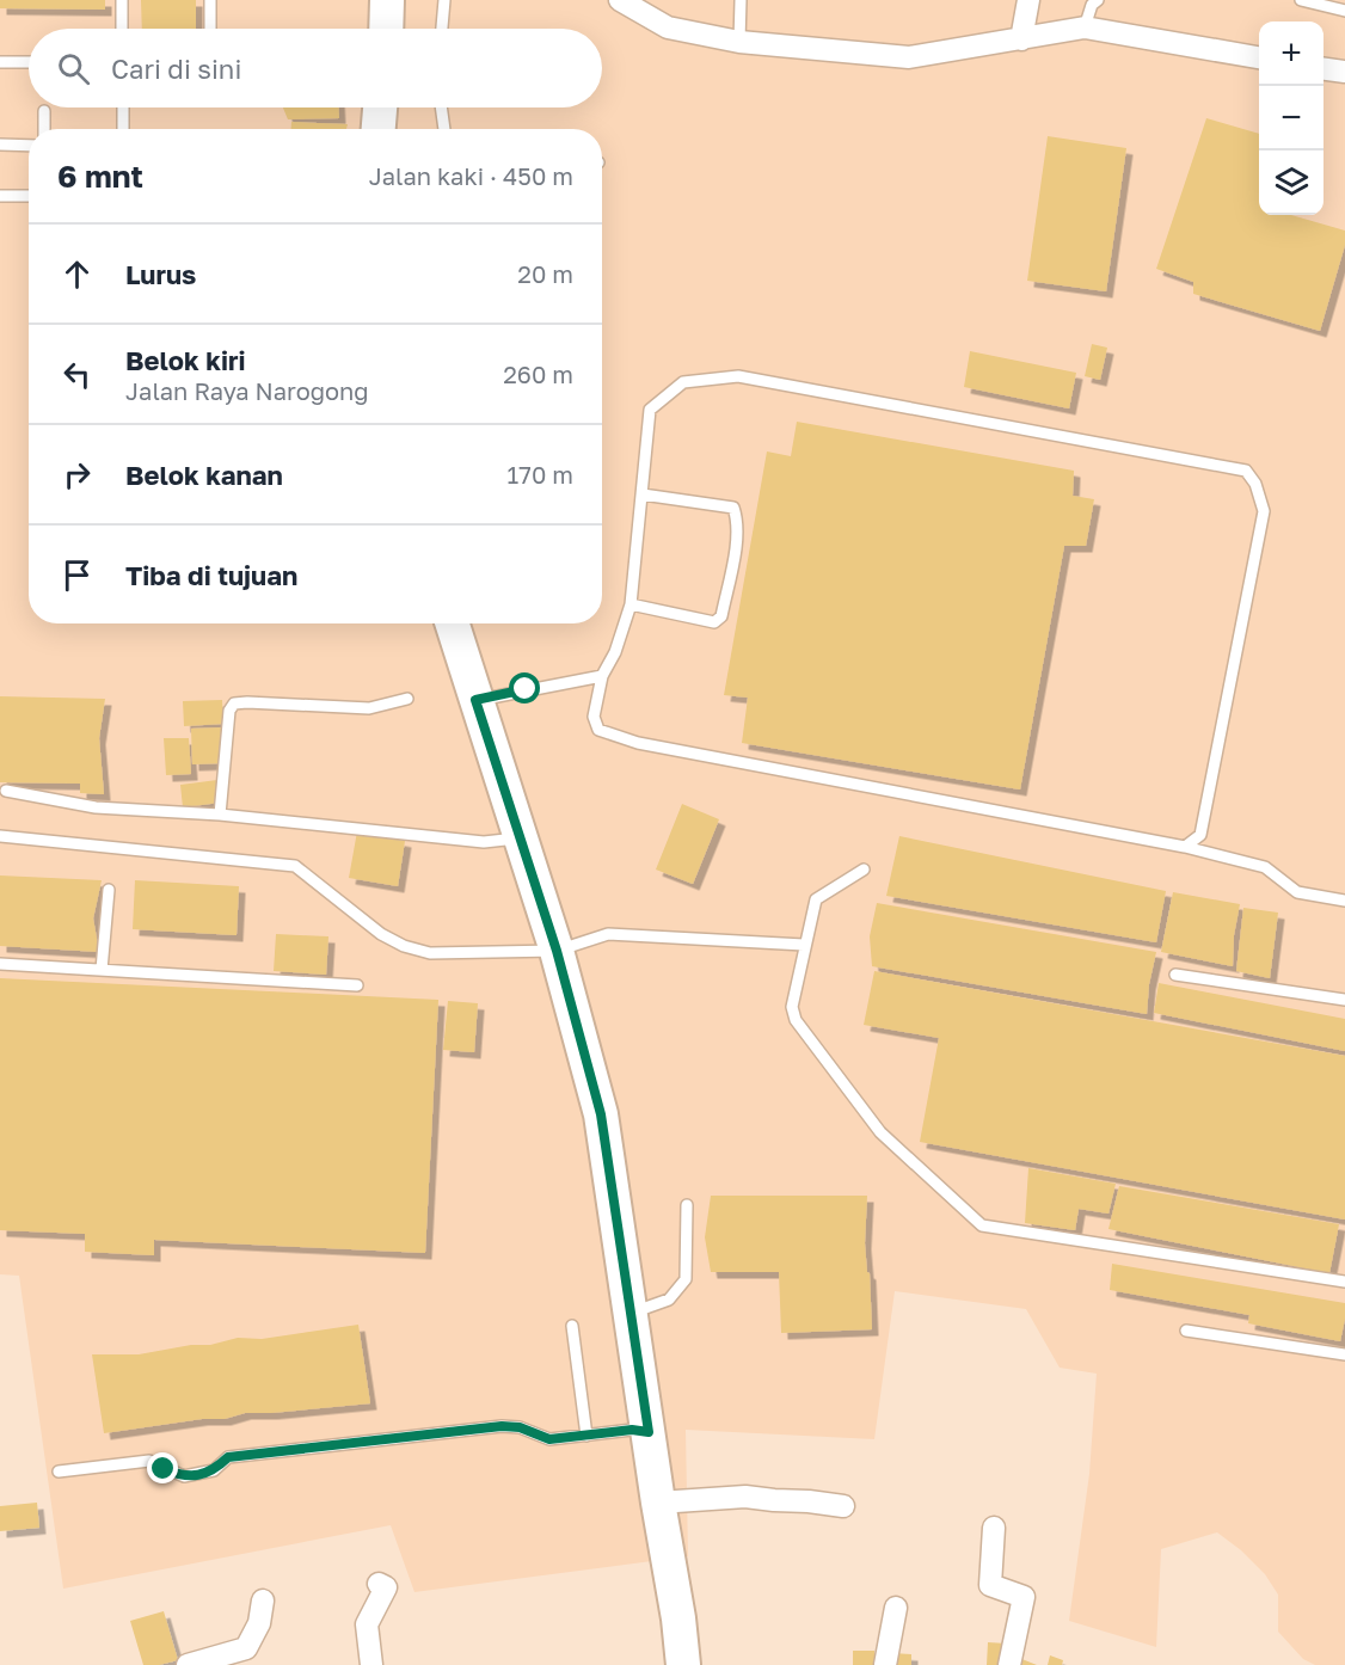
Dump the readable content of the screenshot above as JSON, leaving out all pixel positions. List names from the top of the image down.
{
  "page": {
    "map_buttons": ["+", "−"],
    "search": "Cari di sini",
    "heading": ["6 mnt", "Jalan kaki · 450 m"],
    "list": [
      ["Lurus", "20 m"],
      ["Belok kiri", "Jalan Raya Narogong", "260 m"],
      ["Belok kanan", "170 m"],
      "Tiba di tujuan"
    ]
  }
}
